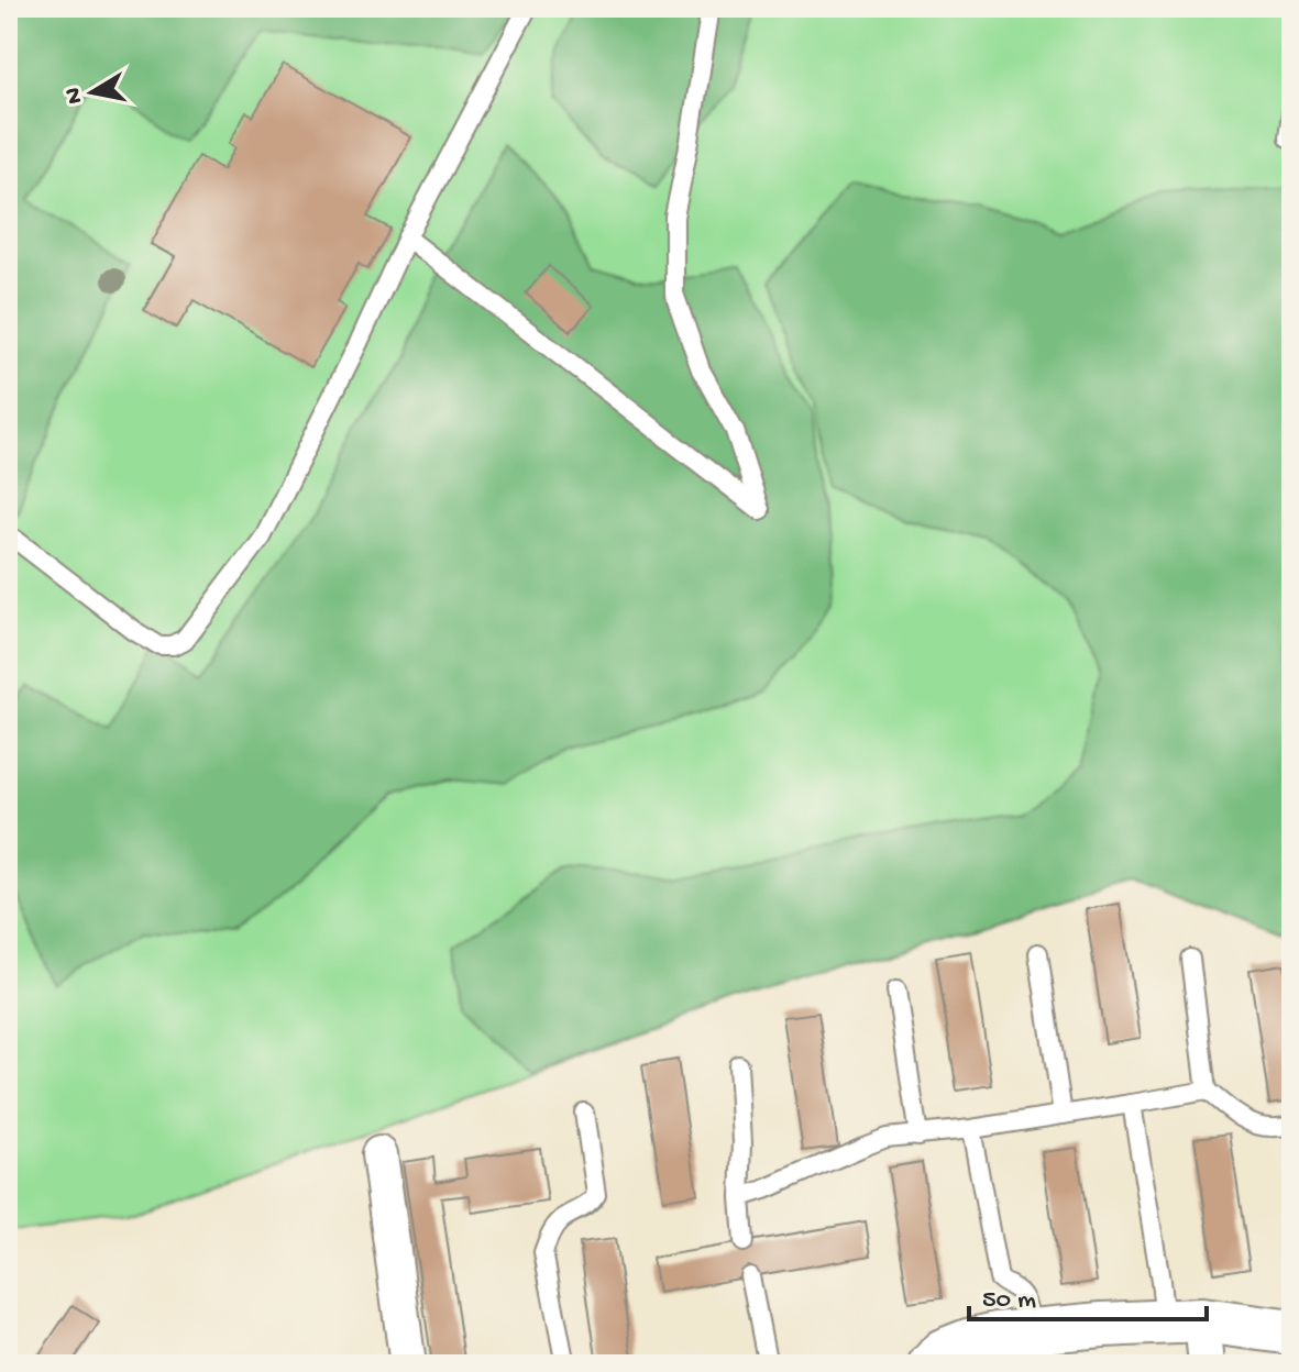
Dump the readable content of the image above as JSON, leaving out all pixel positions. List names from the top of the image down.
{
  "scale_bar": "50 m",
  "north": "left"
}
